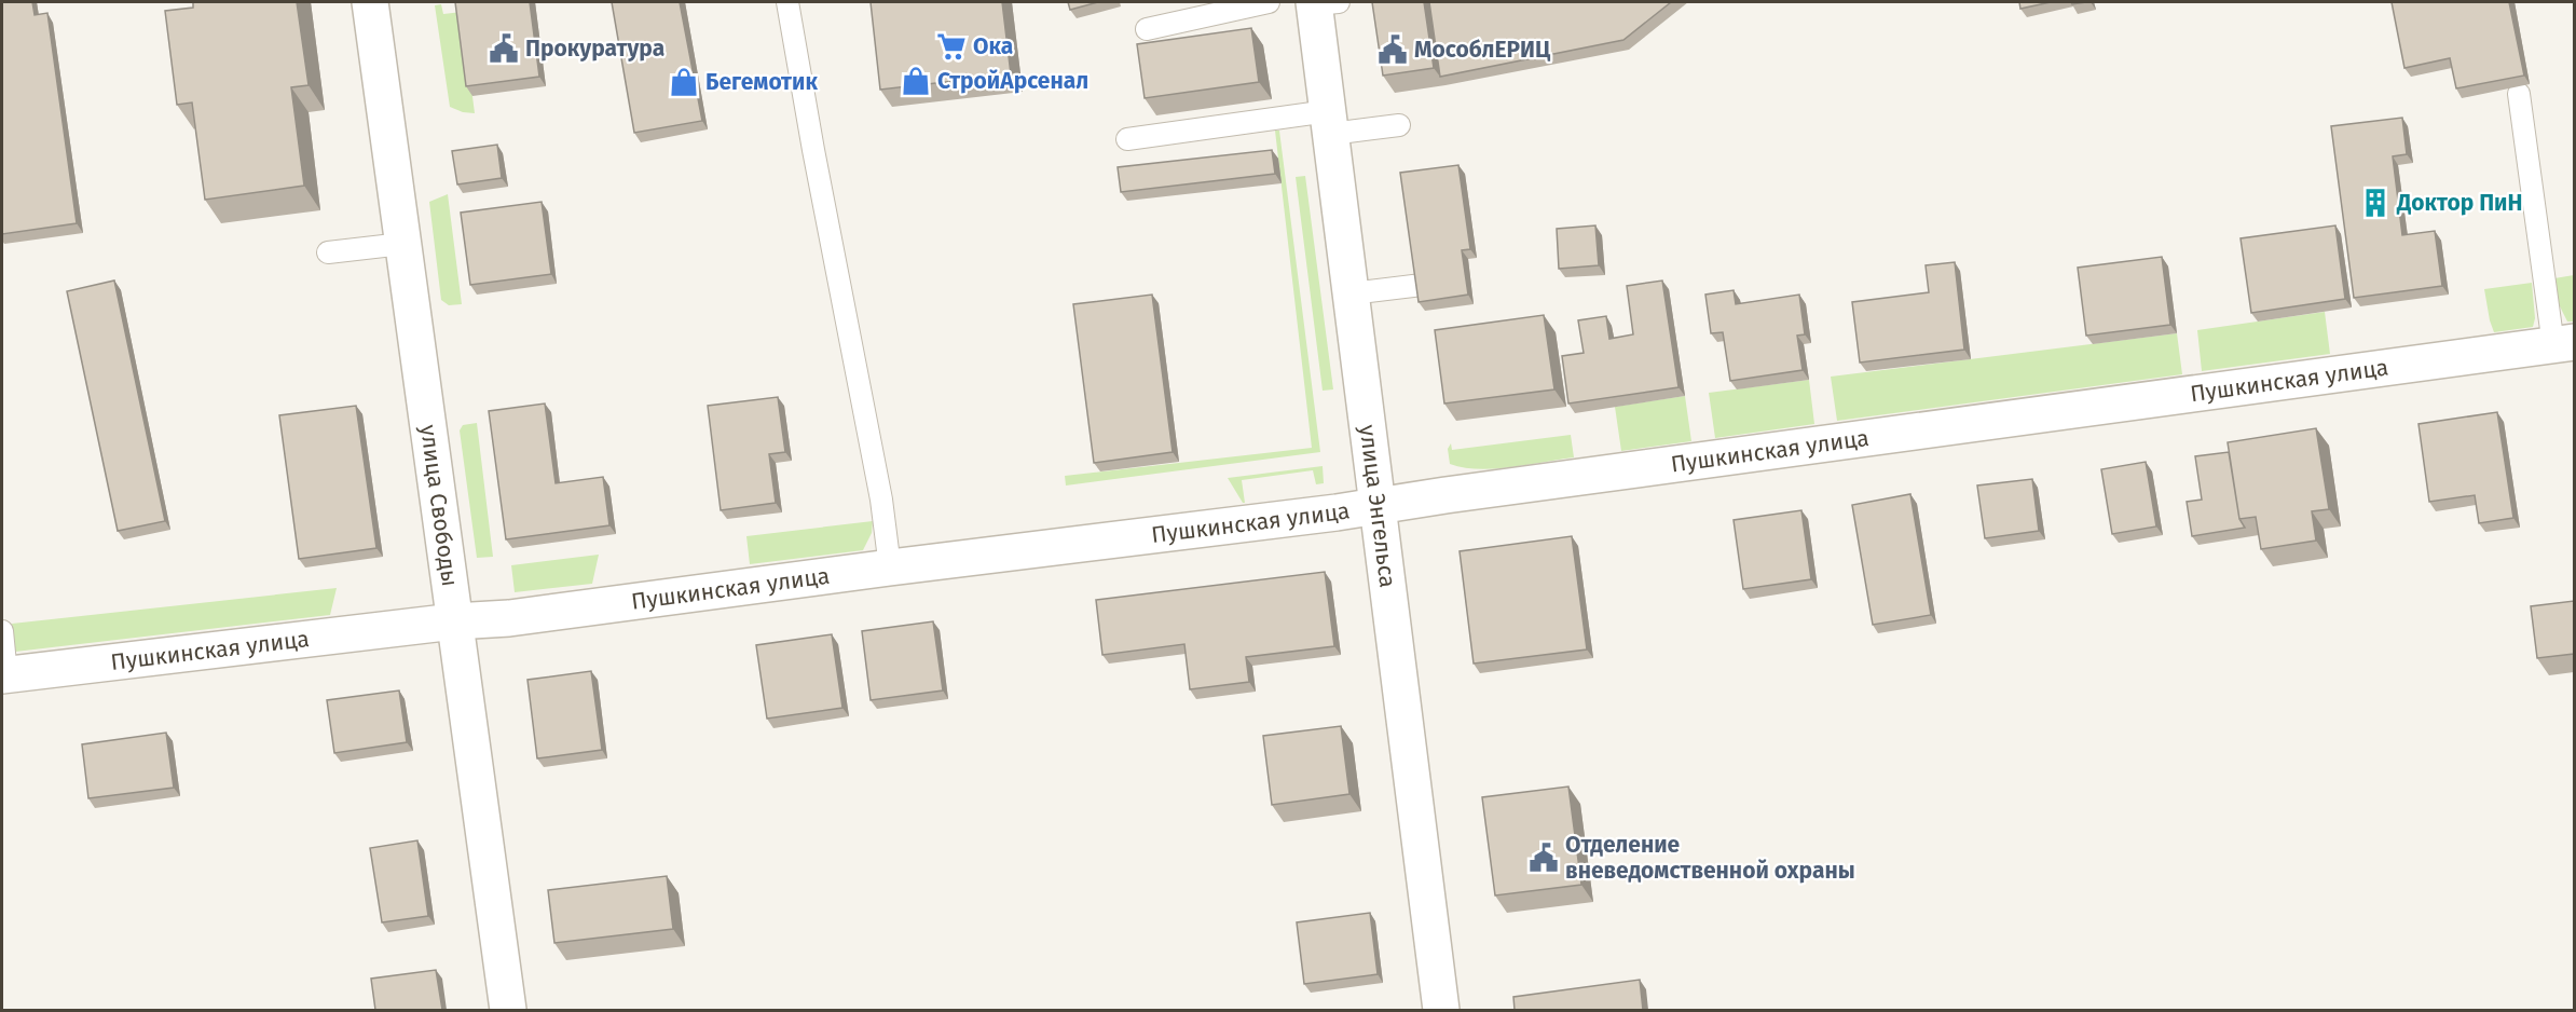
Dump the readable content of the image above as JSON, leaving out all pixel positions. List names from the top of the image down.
{
  "streets": {
    "street": ["Пушкинская улица", "улица Свободы", "улица Энгельса"]
  },
  "crossings": [
    ["Пушкинская улица", "улица Свободы"],
    ["Пушкинская улица", "улица Энгельса"]
  ],
  "places": {
    "supermarket": ["Ока"],
    "public building": ["Прокуратура", "МособлЕРИЦ", "Отделение вневедомственной охраны"],
    "shop": ["СтройАрсенал", "Бегемотик"],
    "building": ["Доктор ПиН"]
  }
}
